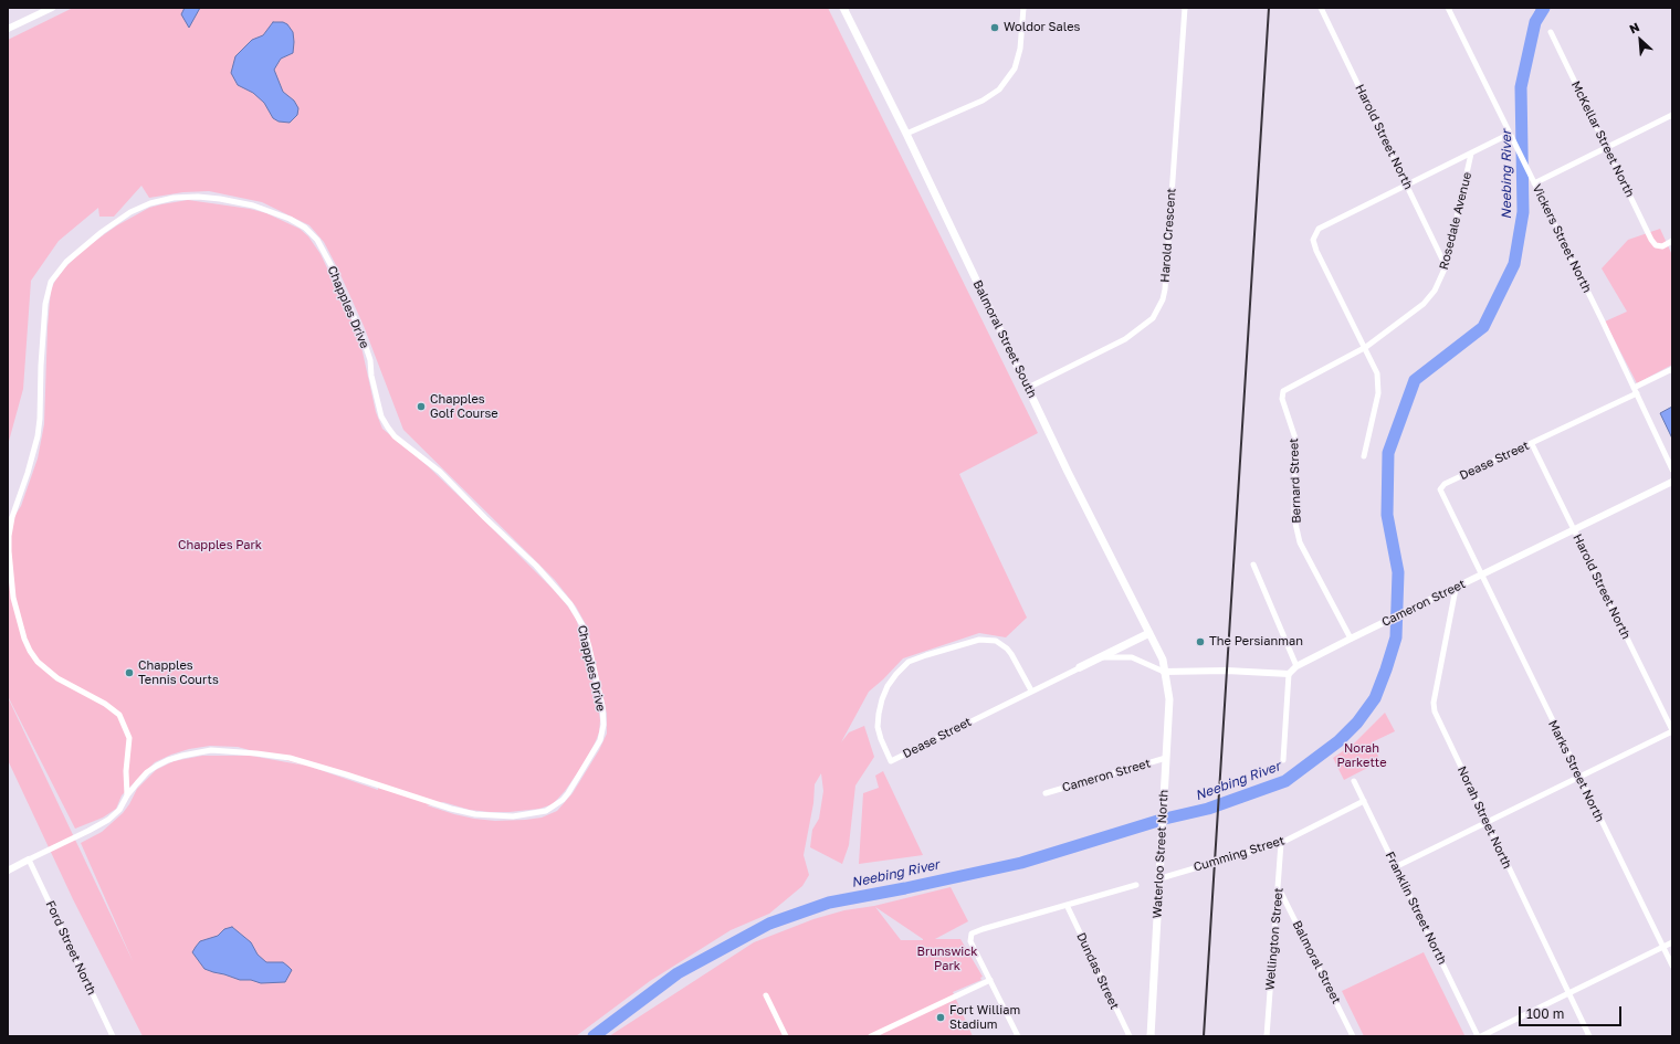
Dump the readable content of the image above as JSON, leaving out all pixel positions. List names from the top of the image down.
{
  "streets": {
    "main road": ["Balmoral Street South", "Waterloo Street North"],
    "street": [
      "Harold Street North",
      "McKellar Street North",
      "Rosedale Avenue",
      "Harold Crescent",
      "Vickers Street North",
      "Chapples Drive",
      "Dease Street",
      "Bernard Street",
      "Cameron Street",
      "Marks Street North",
      "Norah Street North",
      "Cumming Street",
      "Franklin Street North",
      "Wellington Street",
      "Ford Street North",
      "Balmoral Street",
      "Dundas Street"
    ]
  },
  "crossings": [
    ["Harold Street North", "Rosedale Avenue"],
    ["Harold Street North", "Dease Street"],
    ["Harold Street North", "Cameron Street"],
    ["Rosedale Avenue", "Bernard Street"],
    ["Harold Crescent", "Balmoral Street South"],
    ["Vickers Street North", "Dease Street"],
    ["Chapples Drive", "Ford Street North"],
    ["Balmoral Street South", "Dease Street"],
    ["Balmoral Street South", "Waterloo Street North"],
    ["Dease Street", "Cameron Street"],
    ["Dease Street", "Marks Street North"],
    ["Dease Street", "Waterloo Street North"],
    ["Bernard Street", "Cameron Street"],
    ["Cameron Street", "Marks Street North"],
    ["Cameron Street", "Norah Street North"],
    ["Cameron Street", "Waterloo Street North"],
    ["Waterloo Street North", "Cumming Street"],
    ["Cumming Street", "Franklin Street North"],
    ["Cumming Street", "Wellington Street"],
    ["Wellington Street", "Balmoral Street"]
  ],
  "water": ["Neebing River"],
  "parks": ["Chapples Park", "Norah Parkette", "Brunswick Park"],
  "places": [
    "Woldor Sales",
    "Chapples Golf Course",
    "The Persianman",
    "Chapples Tennis Courts",
    "Fort William Stadium"
  ],
  "scale_bar": "100 m",
  "north": "top left"
}
